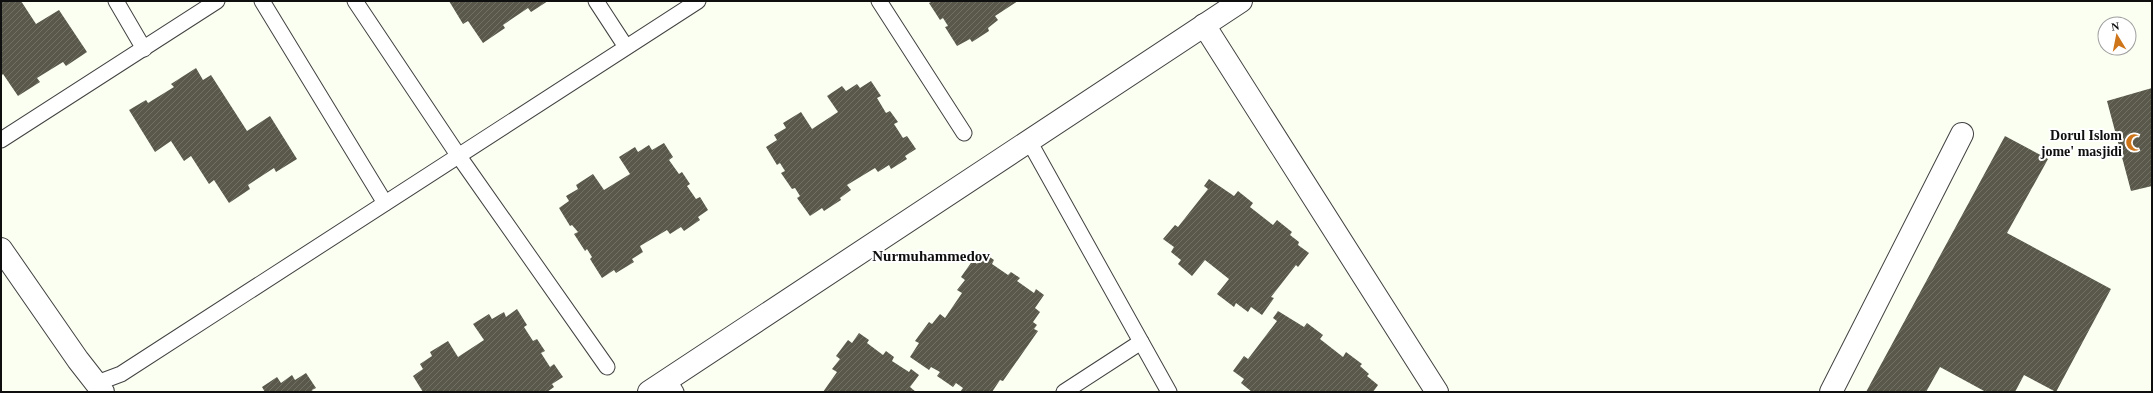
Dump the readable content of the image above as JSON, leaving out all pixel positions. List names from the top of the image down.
{
  "districts": ["Nurmuhammedov"],
  "places": {
    "mosque": ["Dorul Islom jome' masjidi"]
  },
  "north": "top"
}
